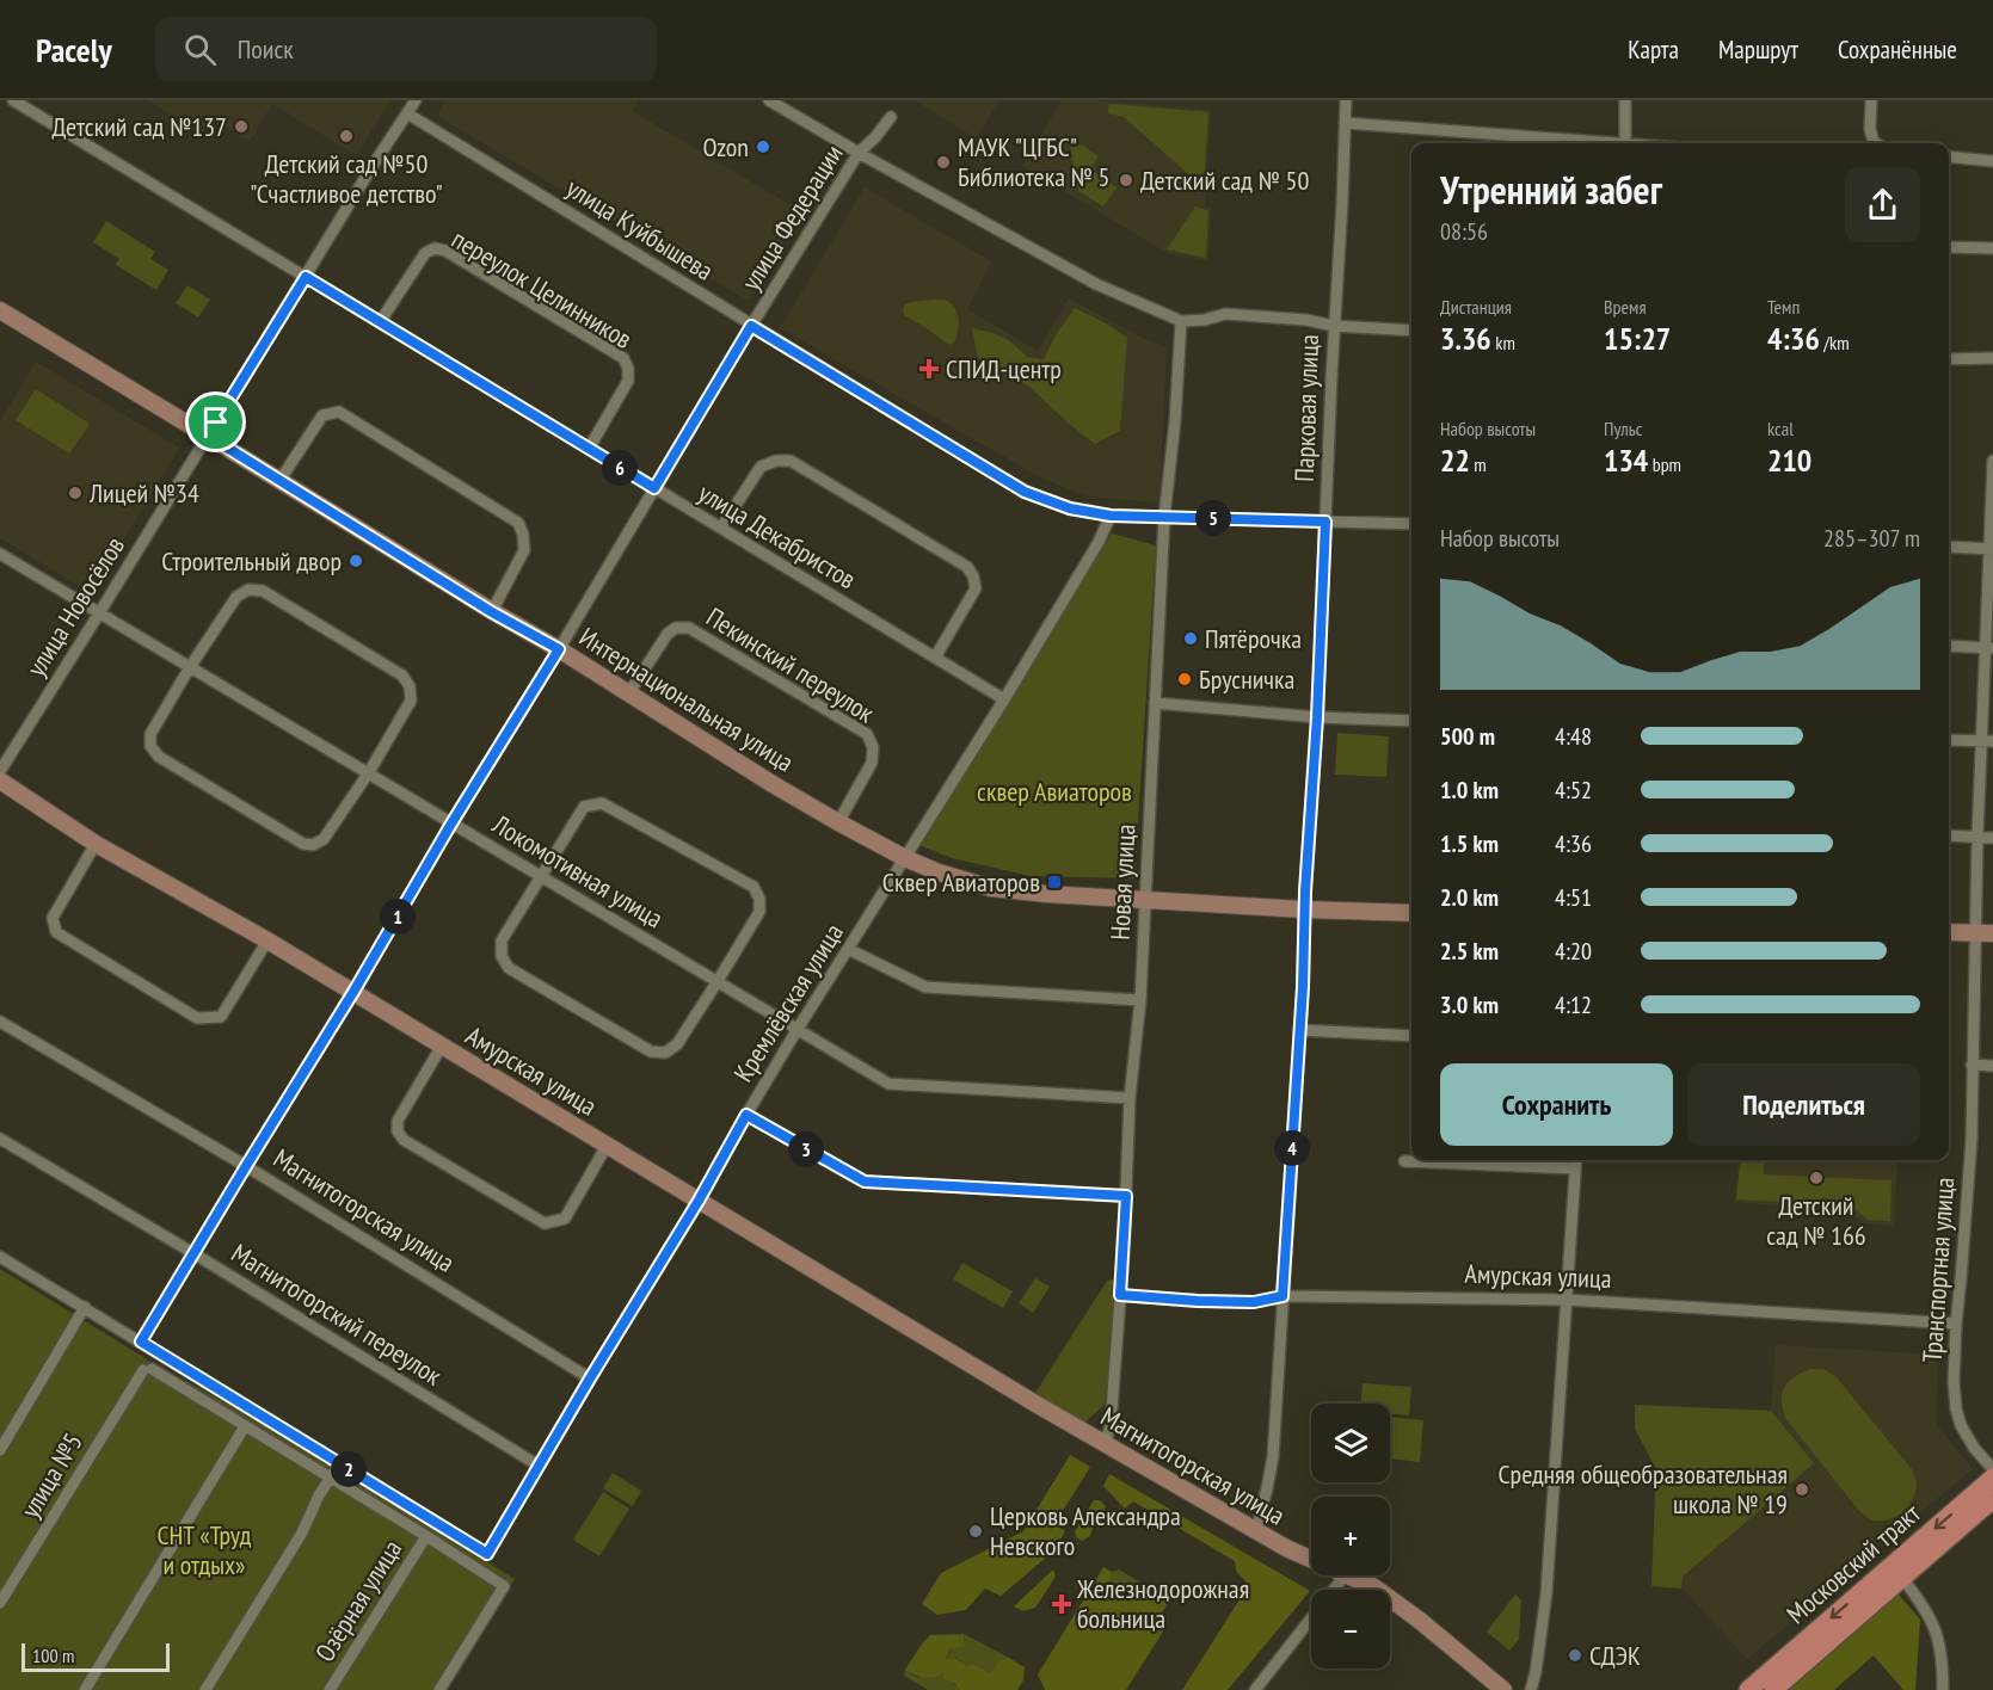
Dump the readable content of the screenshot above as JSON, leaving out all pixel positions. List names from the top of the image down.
{
  "streets": {
    "main road": ["Московский тракт"],
    "street": [
      "улица Федерации",
      "улица Куйбышева",
      "переулок Целинников",
      "Парковая улица",
      "улица Декабристов",
      "улица Новосёлов",
      "Пекинский переулок",
      "Интернациональная улица",
      "Локомотивная улица",
      "Новая улица",
      "Кремлёвская улица",
      "Амурская улица",
      "Магнитогорская улица",
      "Транспортная улица",
      "Магнитогорский переулок",
      "улица №5",
      "Озёрная улица"
    ]
  },
  "crossings": [
    ["улица Федерации", "улица Куйбышева"],
    ["улица Федерации", "улица Декабристов"],
    ["улица Федерации", "Интернациональная улица"],
    ["улица Федерации", "Локомотивная улица"],
    ["улица Федерации", "Амурская улица"],
    ["улица Федерации", "Магнитогорская улица"],
    ["улица Федерации", "Магнитогорский переулок"],
    ["улица Куйбышева", "Парковая улица"],
    ["улица Куйбышева", "улица Новосёлов"],
    ["улица Куйбышева", "Новая улица"],
    ["улица Куйбышева", "Кремлёвская улица"],
    ["переулок Целинников", "улица Декабристов"],
    ["Парковая улица", "Интернациональная улица"],
    ["Парковая улица", "Амурская улица"],
    ["Парковая улица", "Магнитогорская улица"],
    ["улица Декабристов", "улица Новосёлов"],
    ["улица Декабристов", "Кремлёвская улица"],
    ["улица Новосёлов", "Интернациональная улица"],
    ["улица Новосёлов", "Локомотивная улица"],
    ["Пекинский переулок", "Интернациональная улица"],
    ["Интернациональная улица", "Новая улица"],
    ["Интернациональная улица", "Кремлёвская улица"],
    ["Локомотивная улица", "Новая улица"],
    ["Локомотивная улица", "Кремлёвская улица"],
    ["Новая улица", "Амурская улица"],
    ["Новая улица", "Магнитогорская улица"],
    ["Кремлёвская улица", "Амурская улица"],
    ["Кремлёвская улица", "Магнитогорская улица"],
    ["Кремлёвская улица", "Магнитогорский переулок"],
    ["Амурская улица", "Магнитогорская улица"],
    ["Амурская улица", "Транспортная улица"]
  ],
  "parks": ["сквер Авиаторов", "СНТ «Труд и отдых»"],
  "places": {
    "other": [
      "Детский сад №137",
      "Детский сад №50 \"Счастливое детство\"",
      "Ozon",
      "МАУК \"ЦГБС\" Библиотека № 5",
      "Детский сад № 50",
      "Лицей №34",
      "Строительный двор",
      "Пятёрочка",
      "Брусничка",
      "Детский сад № 166",
      "Средняя общеобразовательная школа № 19",
      "Церковь Александра Невского",
      "СДЭК"
    ],
    "health": ["СПИД-центр", "Железнодорожная больница"],
    "transit": ["Сквер Авиаторов"]
  },
  "scale_bar": "100 m",
  "page": {
    "header": "Pacely",
    "search": "Поиск",
    "nav": ["Карта", "Маршрут", "Сохранённые"],
    "heading": ["Утренний забег", "08:56"],
    "stats": [
      ["Дистанция", "3.36 km"],
      ["Время", "15:27"],
      ["Темп", "4:36 /km"],
      ["Набор высоты", "22 m"],
      ["Пульс", "134 bpm"],
      ["kcal", "210"]
    ],
    "pins": [
      "6",
      "5",
      "1",
      "4",
      "3",
      "2"
    ],
    "chart": ["Набор высоты", "285–307 m"],
    "list": [
      {
        "name": "500 m",
        "note": "4:48"
      },
      {
        "name": "1.0 km",
        "note": "4:52"
      },
      {
        "name": "1.5 km",
        "note": "4:36"
      },
      {
        "name": "2.0 km",
        "note": "4:51"
      },
      {
        "name": "2.5 km",
        "note": "4:20"
      },
      {
        "name": "3.0 km",
        "note": "4:12"
      }
    ],
    "buttons": ["Сохранить", "Поделиться"],
    "map_buttons": ["+", "−"],
    "scale": "100 m"
  }
}
